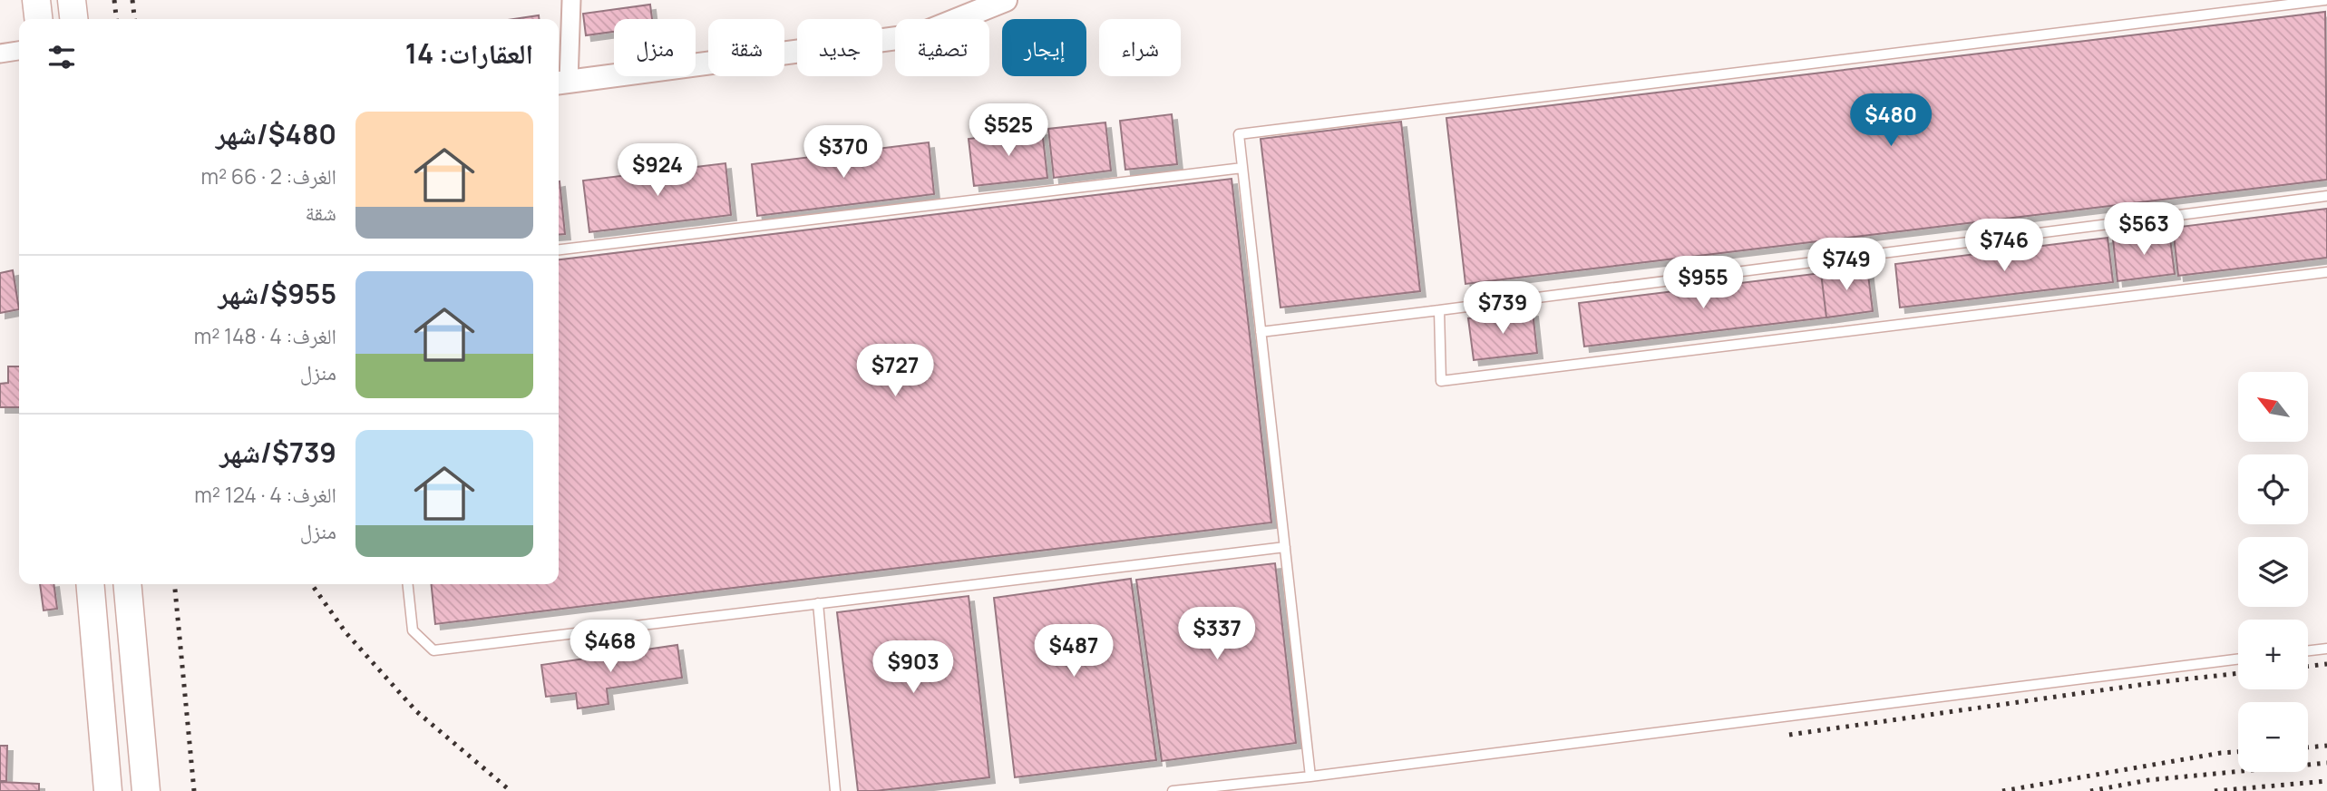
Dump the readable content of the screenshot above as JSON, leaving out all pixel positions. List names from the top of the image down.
{
  "north": "top left",
  "page": {
    "chip": [
      "شراء",
      "إيجار",
      "تصفية",
      "جديد",
      "شقة",
      "منزل"
    ],
    "heading": "العقارات: 14",
    "price": [
      "$480",
      "$525",
      "$370",
      "$924",
      "$563",
      "$746",
      "$749",
      "$955",
      "$739",
      "$727",
      "$337",
      "$468",
      "$487",
      "$903"
    ],
    "list": [
      {
        "name": "$480/شهر",
        "note": "الغرف: 2 · 66 m² · شقة"
      },
      {
        "name": "$955/شهر",
        "note": "الغرف: 4 · 148 m² · منزل"
      },
      {
        "name": "$739/شهر",
        "note": "الغرف: 4 · 124 m² · منزل"
      }
    ],
    "map_buttons": ["+", "−"]
  }
}
